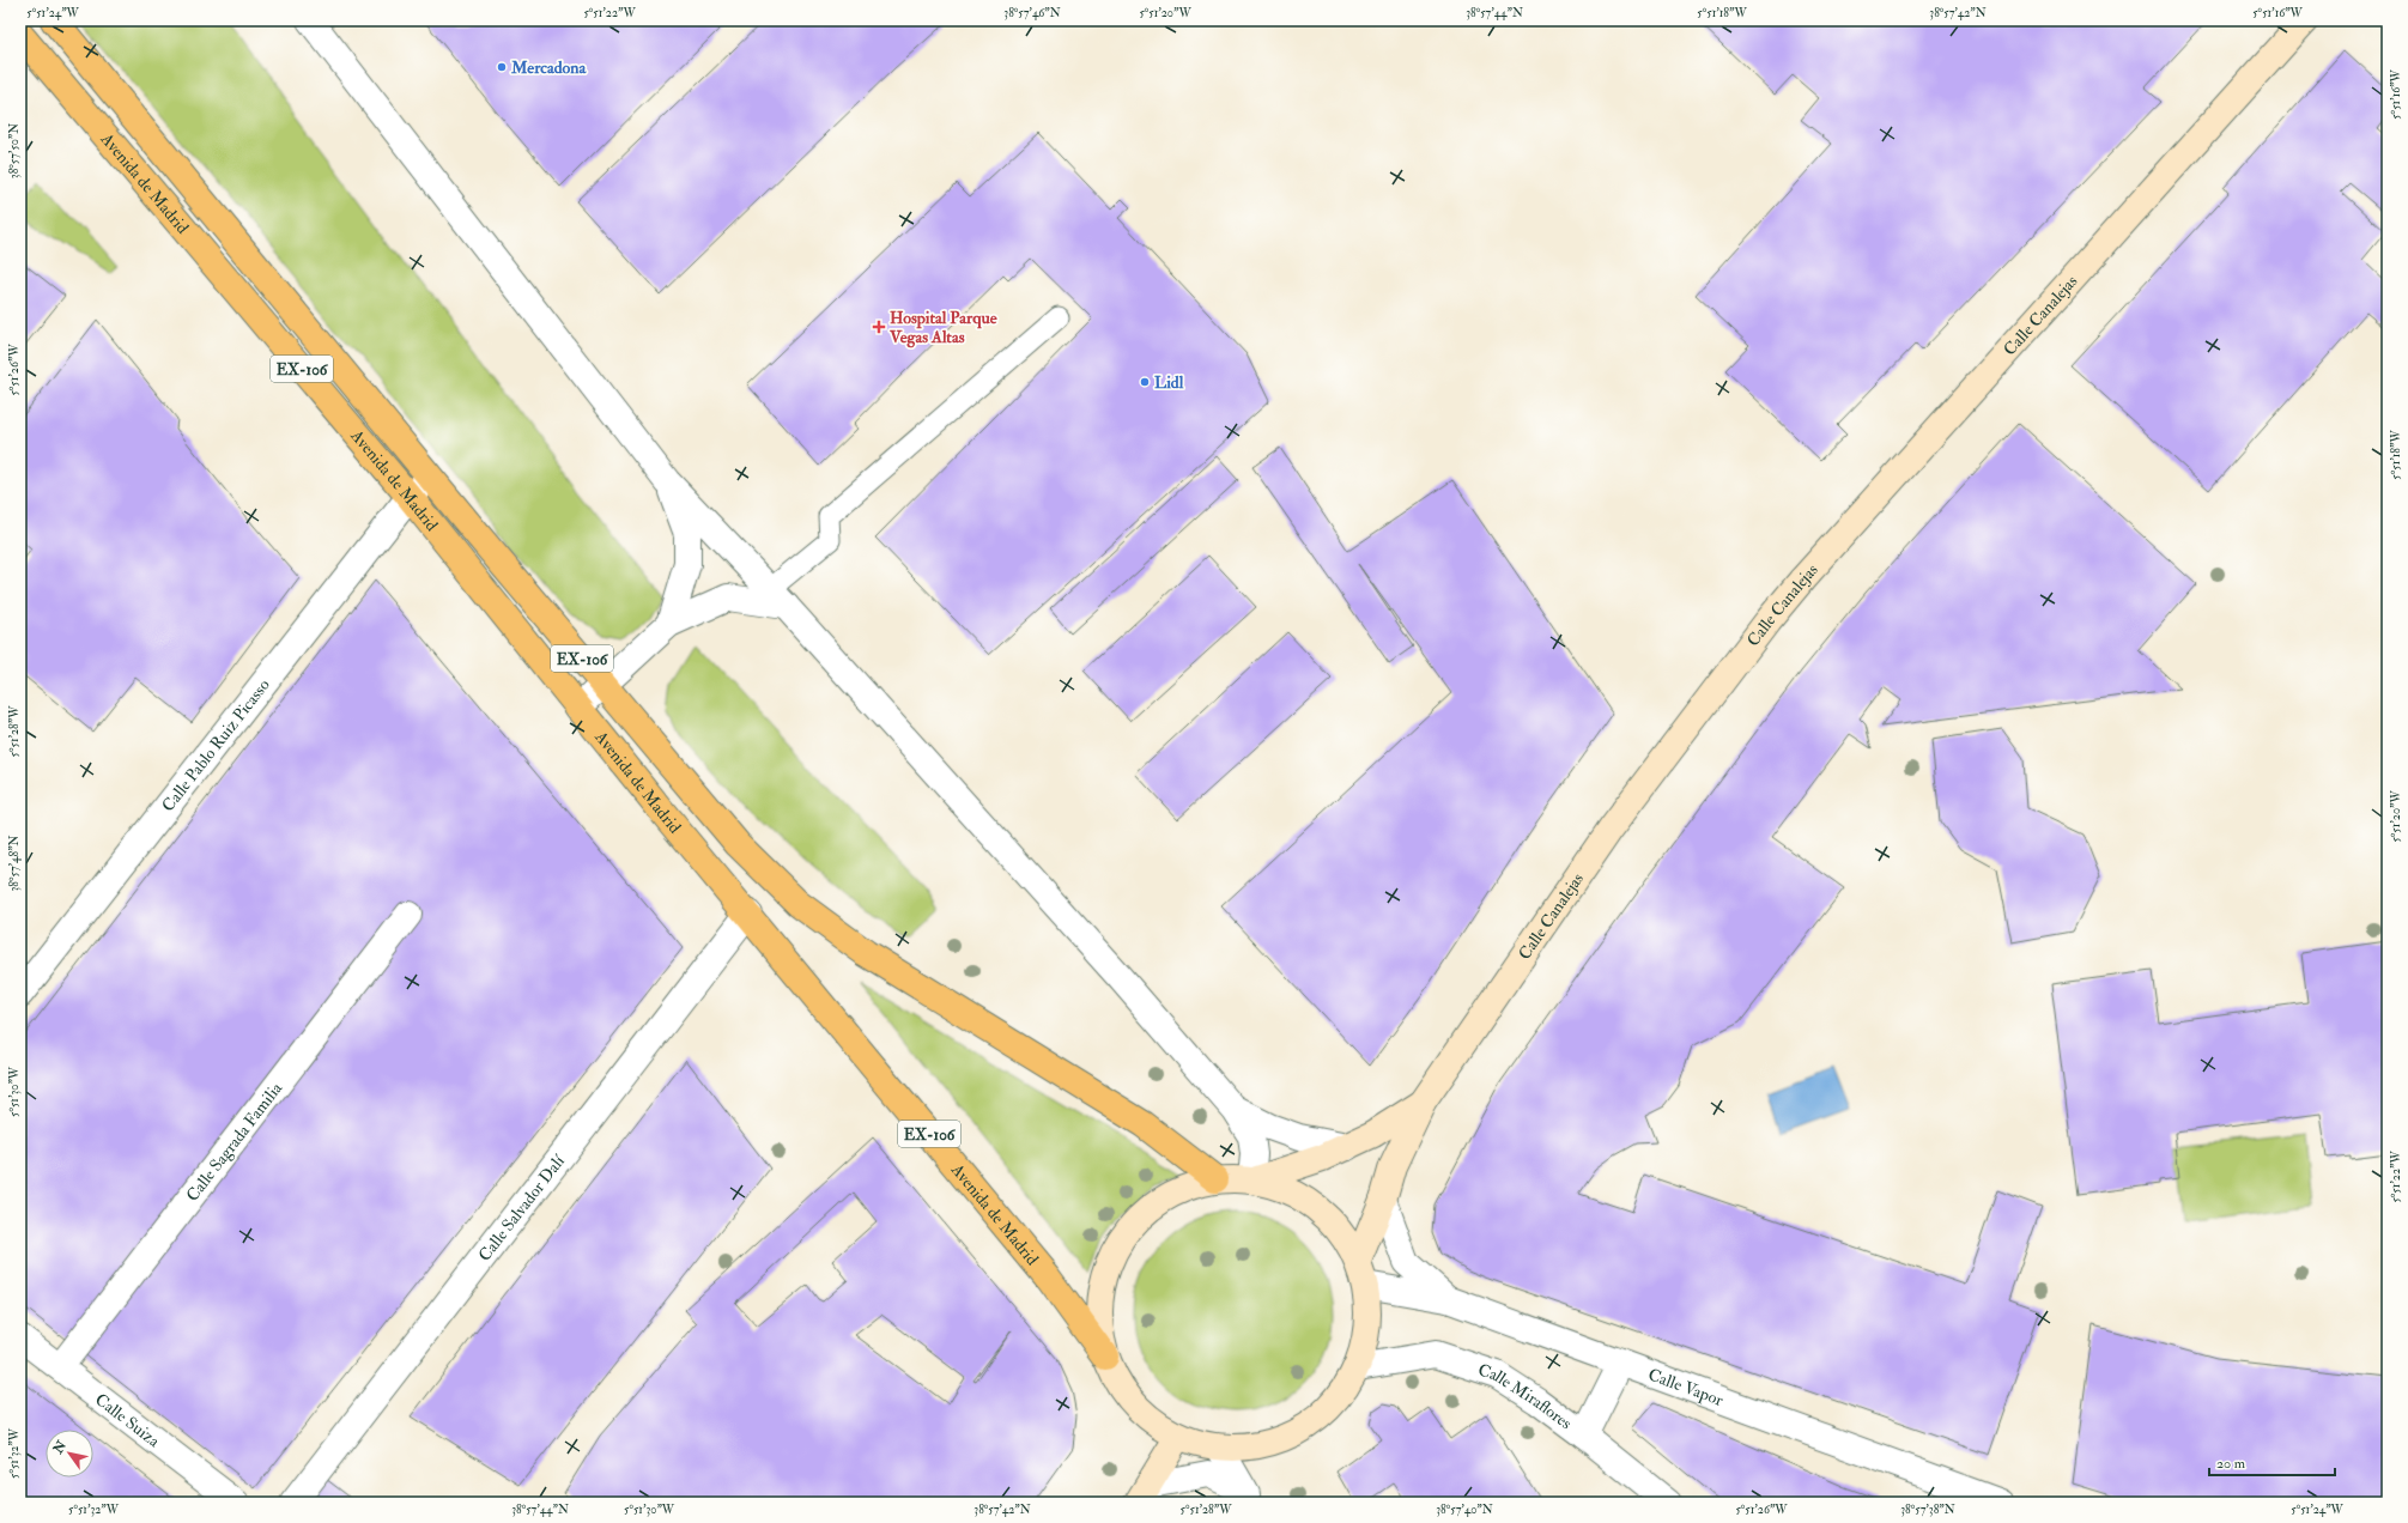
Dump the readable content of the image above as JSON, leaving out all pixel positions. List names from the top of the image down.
{
  "streets": {
    "main road": ["Avenida de Madrid", "Calle Canalejas", "EX-106"],
    "street": [
      "Calle Pablo Ruiz Picasso",
      "Calle Sagrada Familia",
      "Calle Salvador Dalí",
      "Calle Vapor",
      "Calle Miraflores",
      "Calle Suiza"
    ]
  },
  "crossings": [
    ["Avenida de Madrid", "Calle Pablo Ruiz Picasso"],
    ["Avenida de Madrid", "Calle Salvador Dalí"],
    ["Calle Canalejas", "Calle Vapor"],
    ["Calle Sagrada Familia", "Calle Suiza"]
  ],
  "places": {
    "other": ["Mercadona", "Lidl"],
    "health": ["Hospital Parque Vegas Altas"]
  },
  "scale_bar": "20 m",
  "north": "top left",
  "coordinates": [
    "5°51'24\"W",
    "5°51'22\"W",
    "38°57'46\"N",
    "5°51'20\"W",
    "38°57'44\"N",
    "5°51'18\"W",
    "38°57'42\"N",
    "5°51'16\"W",
    "38°57'50\"N",
    "5°51'26\"W",
    "5°51'28\"W",
    "38°57'48\"N",
    "5°51'30\"W",
    "5°51'32\"W",
    "38°57'40\"N",
    "38°57'38\"N"
  ]
}
